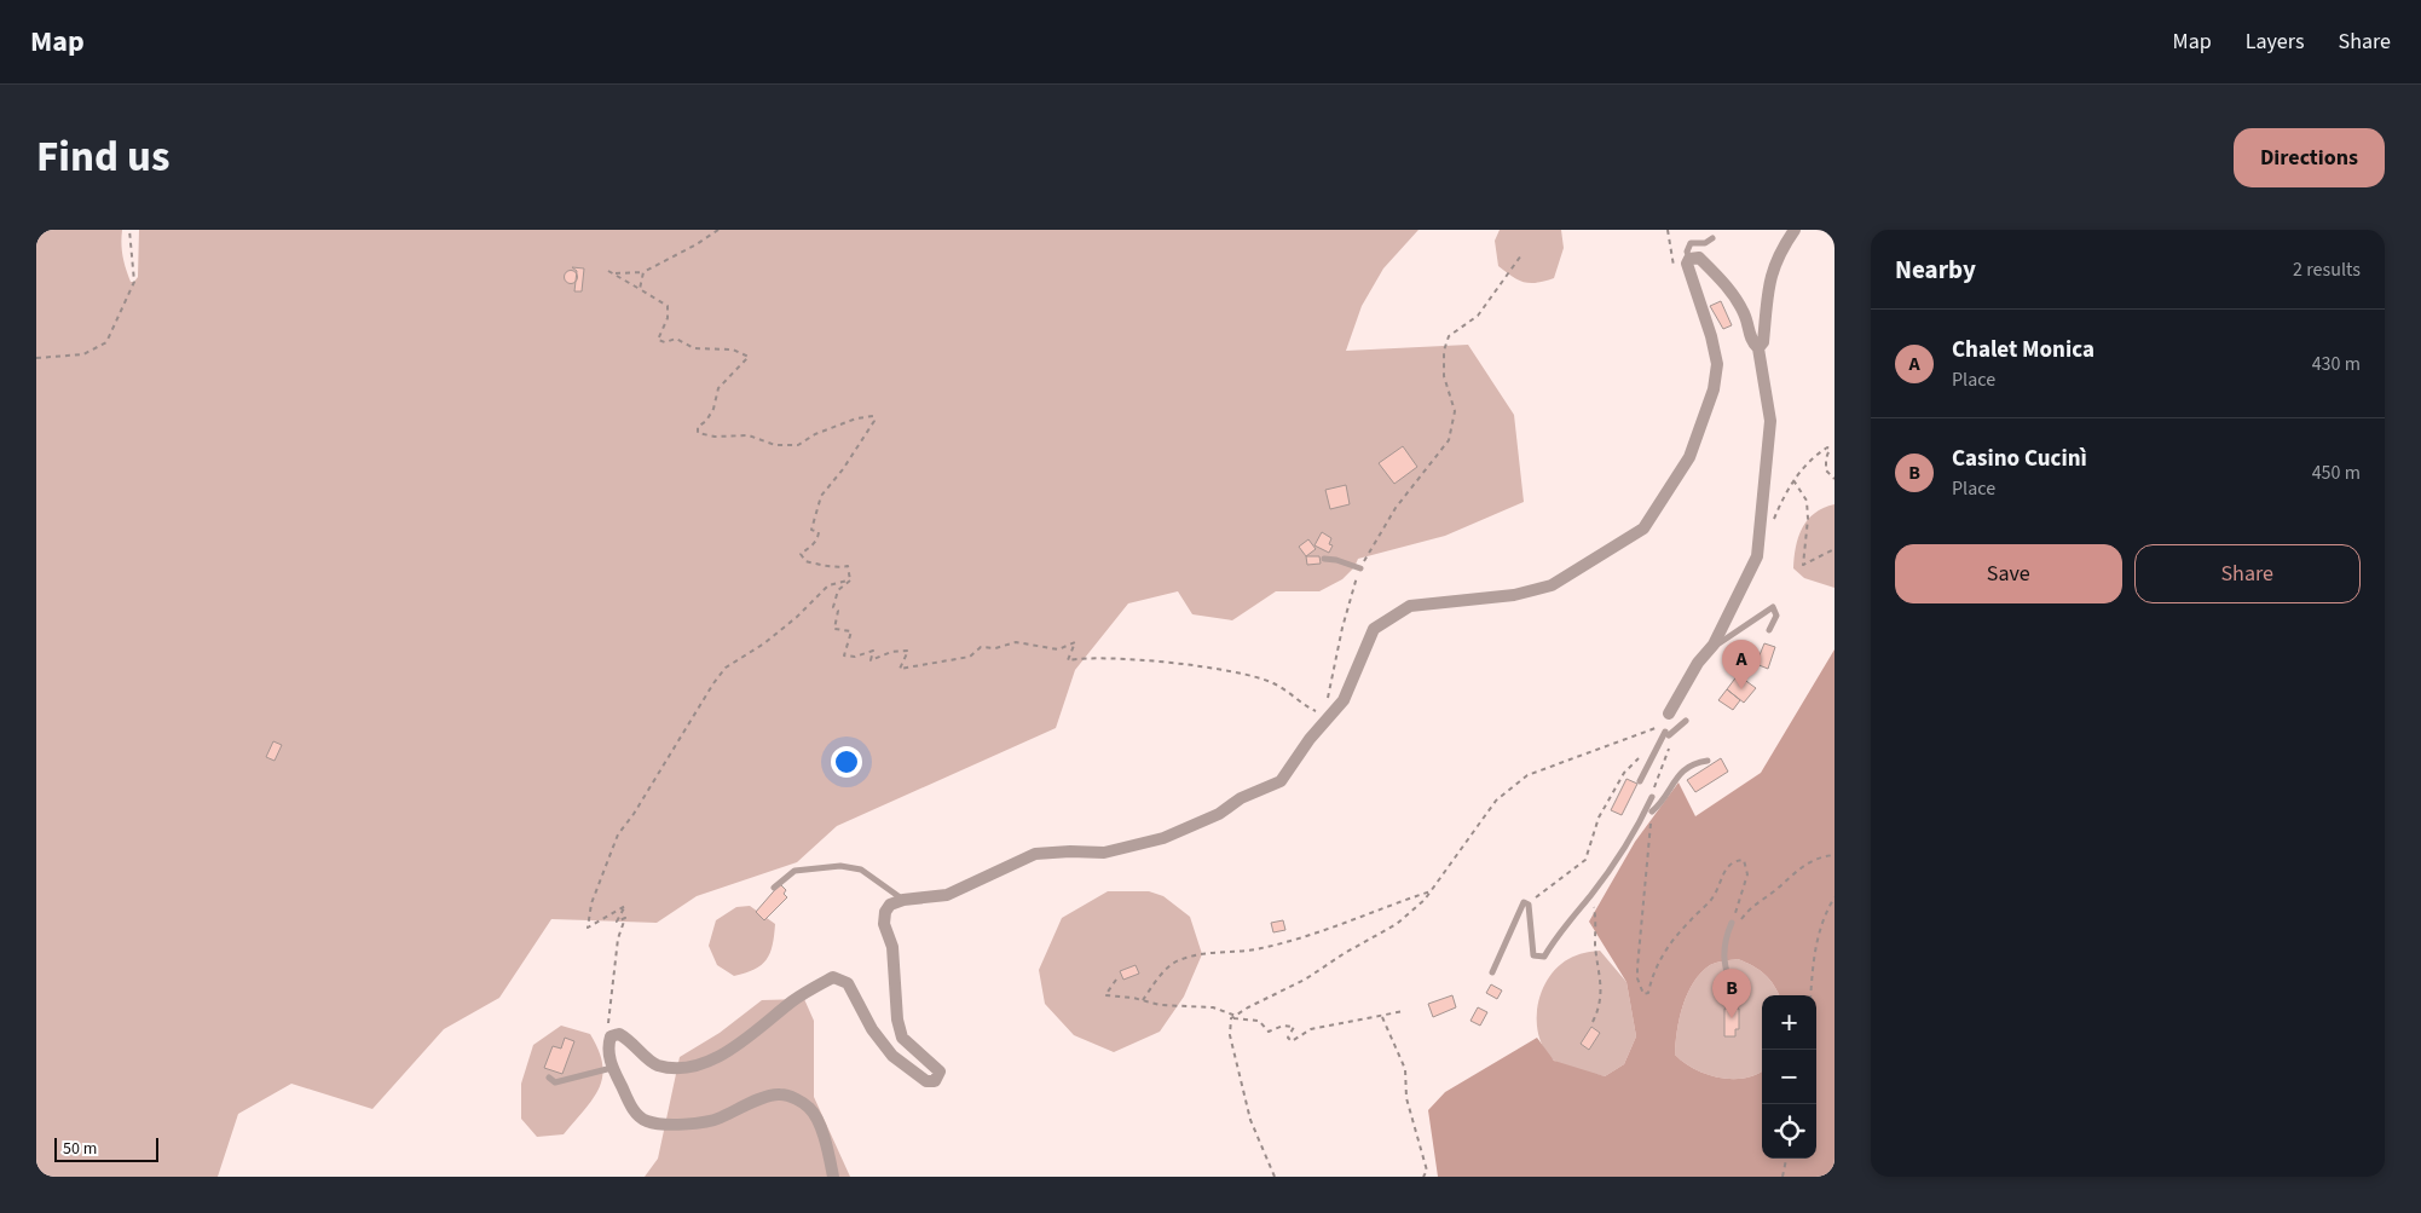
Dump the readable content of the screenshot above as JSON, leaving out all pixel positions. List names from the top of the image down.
{
  "scale_bar": "50 m",
  "page": {
    "header": "Map",
    "nav": ["Map", "Layers", "Share"],
    "title": "Find us",
    "buttons": [
      "Directions",
      ["Save", "Share"]
    ],
    "heading": ["Nearby", "2 results"],
    "list": [
      {
        "mark": "A",
        "name": "Chalet Monica",
        "note": "Place",
        "value": "430 m"
      },
      {
        "mark": "B",
        "name": "Casino Cucinì",
        "note": "Place",
        "value": "450 m"
      }
    ],
    "pins": ["A", "B"],
    "map_buttons": ["+", "−"],
    "scale": "50 m"
  }
}
